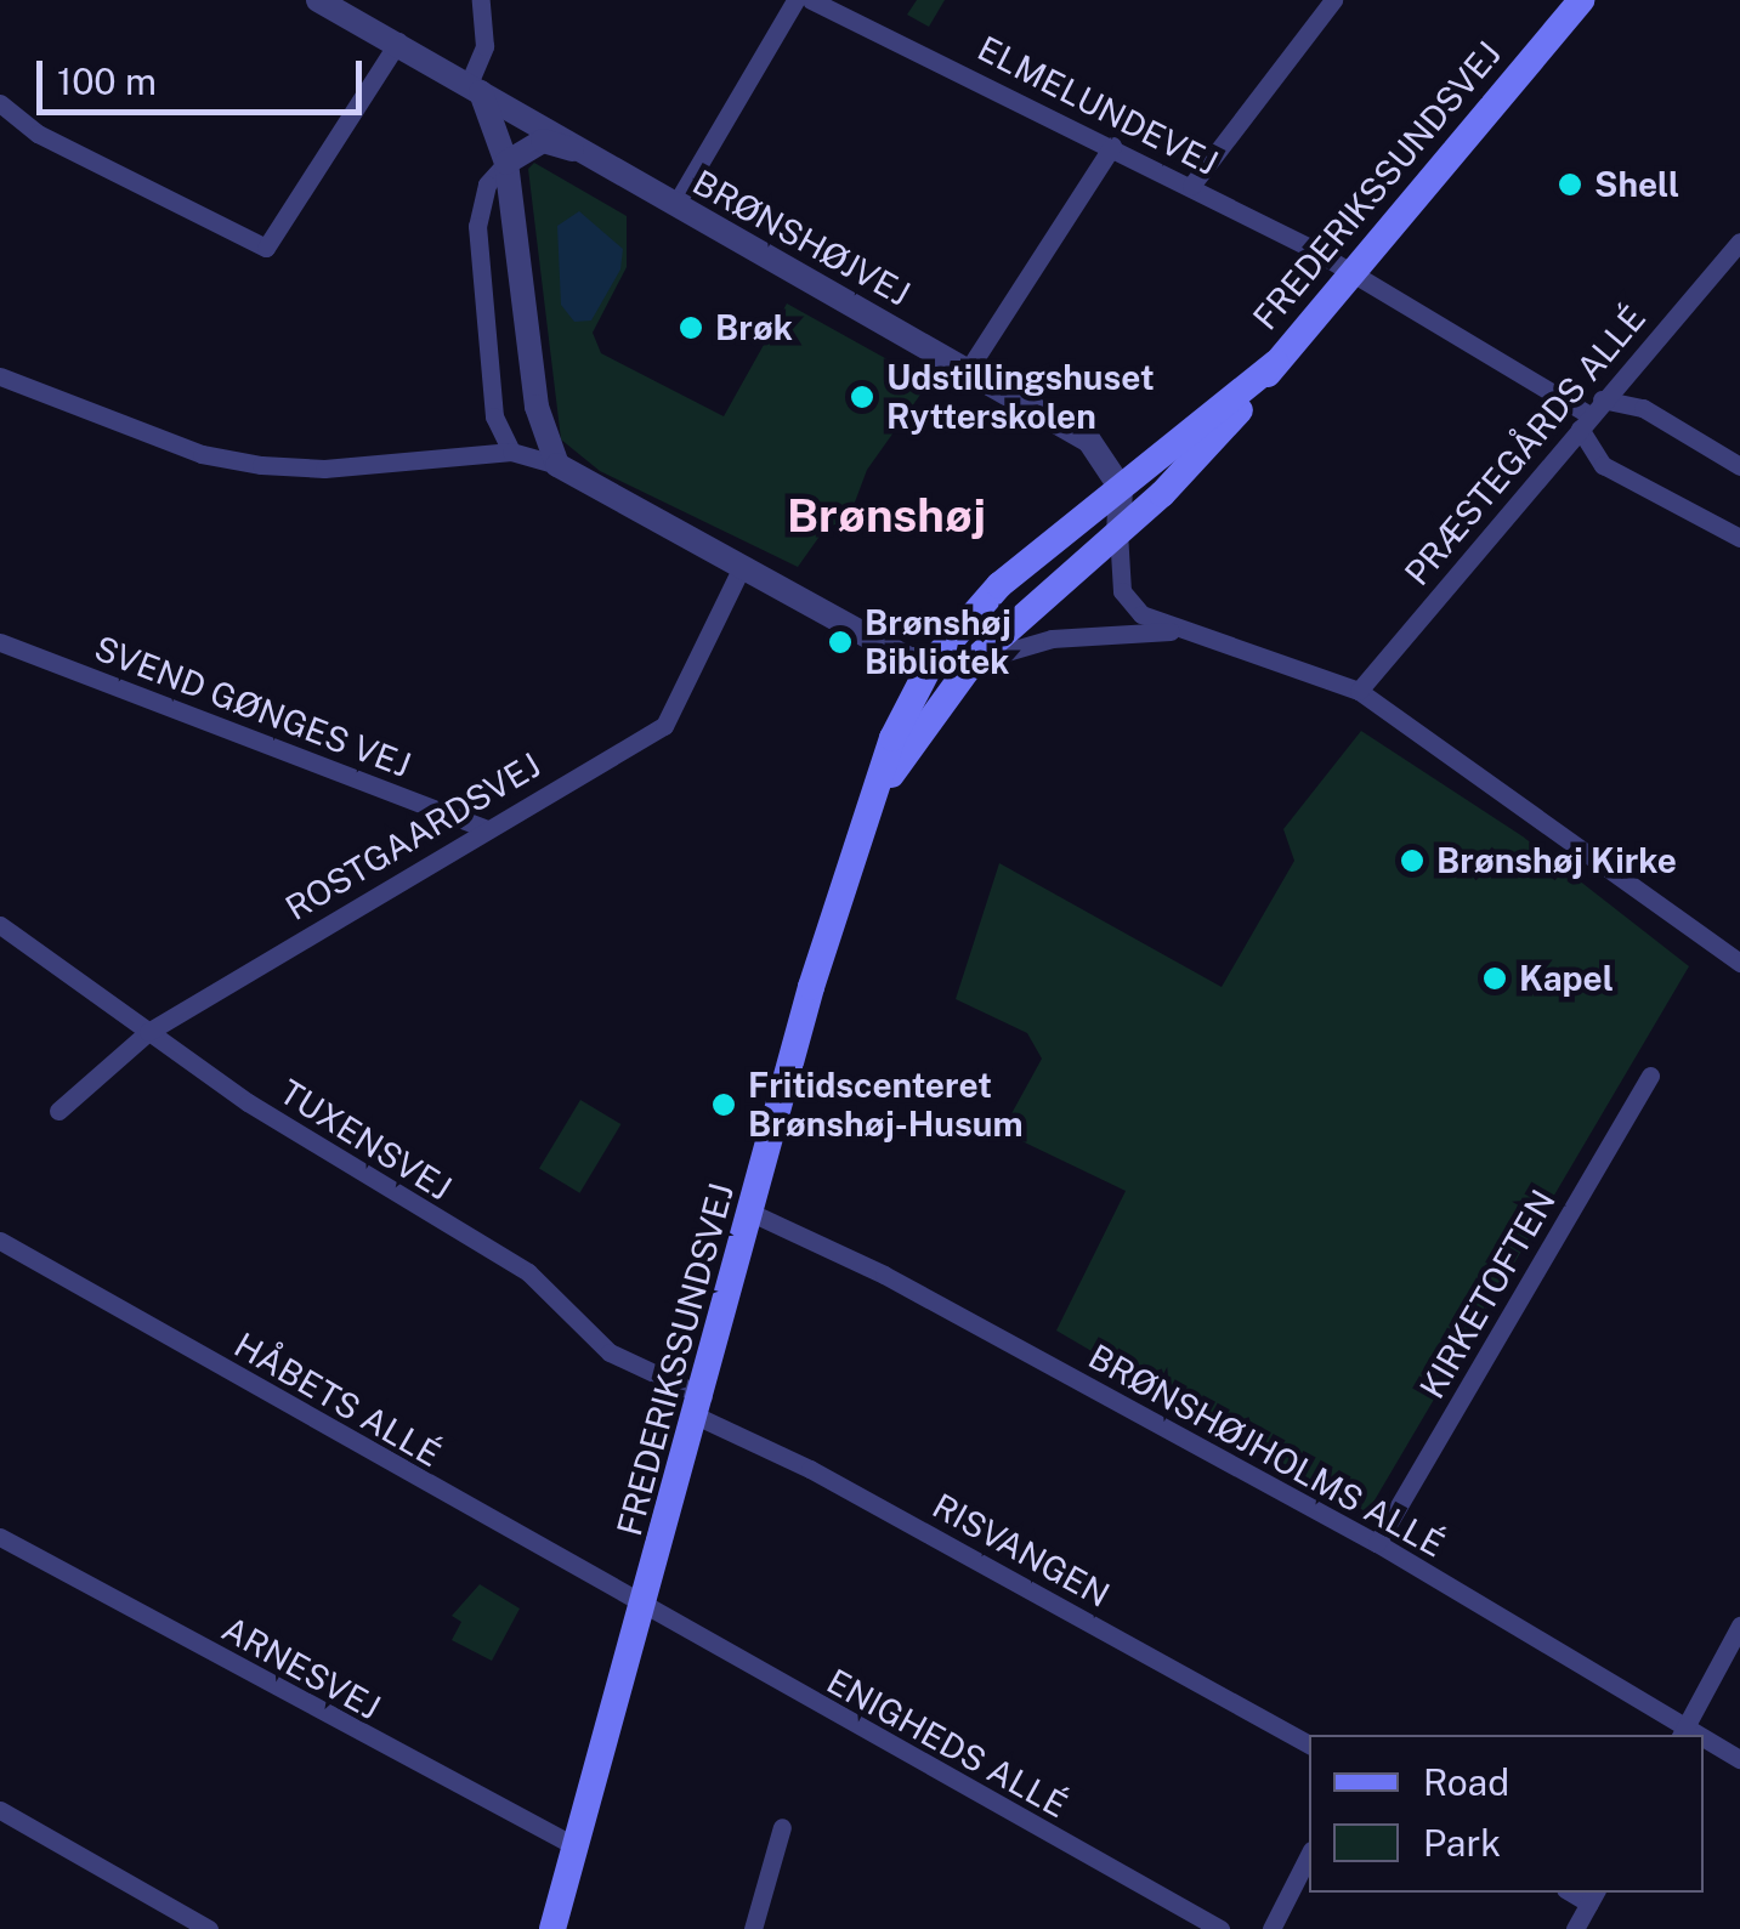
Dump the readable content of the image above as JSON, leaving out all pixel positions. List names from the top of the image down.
{
  "streets": {
    "main road": ["FREDERIKSSUNDSVEJ"],
    "street": [
      "ELMELUNDEVEJ",
      "BRØNSHØJVEJ",
      "PRÆSTEGÅRDS ALLÉ",
      "SVEND GØNGES VEJ",
      "ROSTGAARDSVEJ",
      "TUXENSVEJ",
      "KIRKETOFTEN",
      "HÅBETS ALLÉ",
      "BRØNSHØJHOLMS ALLÉ",
      "RISVANGEN",
      "ARNESVEJ",
      "ENIGHEDS ALLÉ"
    ]
  },
  "crossings": [
    ["ELMELUNDEVEJ", "FREDERIKSSUNDSVEJ"],
    ["ELMELUNDEVEJ", "PRÆSTEGÅRDS ALLÉ"],
    ["FREDERIKSSUNDSVEJ", "BRØNSHØJVEJ"],
    ["FREDERIKSSUNDSVEJ", "TUXENSVEJ"],
    ["FREDERIKSSUNDSVEJ", "HÅBETS ALLÉ"],
    ["FREDERIKSSUNDSVEJ", "BRØNSHØJHOLMS ALLÉ"],
    ["FREDERIKSSUNDSVEJ", "RISVANGEN"],
    ["FREDERIKSSUNDSVEJ", "ARNESVEJ"],
    ["FREDERIKSSUNDSVEJ", "ENIGHEDS ALLÉ"],
    ["SVEND GØNGES VEJ", "ROSTGAARDSVEJ"],
    ["ROSTGAARDSVEJ", "TUXENSVEJ"],
    ["TUXENSVEJ", "RISVANGEN"],
    ["KIRKETOFTEN", "BRØNSHØJHOLMS ALLÉ"],
    ["HÅBETS ALLÉ", "ENIGHEDS ALLÉ"]
  ],
  "districts": ["Brønshøj"],
  "places": [
    "Shell",
    "Brøk",
    "Udstillingshuset Rytterskolen",
    "Brønshøj Bibliotek",
    "Brønshøj Kirke",
    "Kapel",
    "Fritidscenteret Brønshøj-Husum"
  ],
  "legend": ["Road", "Park"],
  "scale_bar": "100 m"
}
